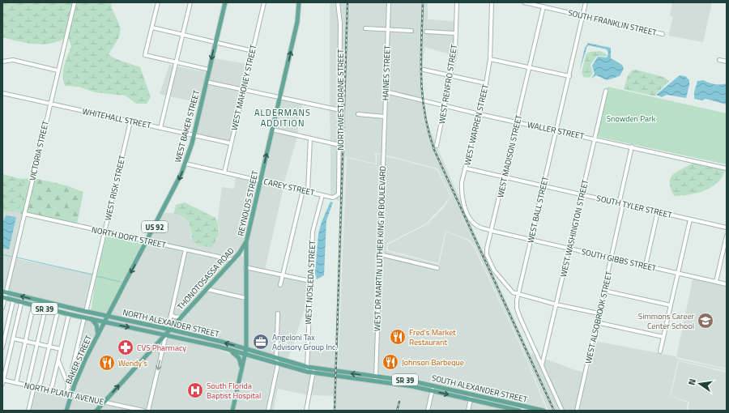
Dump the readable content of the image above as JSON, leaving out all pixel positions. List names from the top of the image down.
{
  "streets": {
    "main road": [
      "WEST BAKER STREET",
      "REYNOLDS STREET",
      "US 92",
      "THONOTOSASSA ROAD",
      "SR 39",
      "NORTH ALEXANDER STREET",
      "BAKER STREET",
      "SOUTH ALEXANDER STREET"
    ],
    "street": [
      "SOUTH FRANKLIN STREET",
      "HAINES STREET",
      "WEST RENFRO STREET",
      "WEST MAHONEY STREET",
      "NORTHWEST DRANE STREET",
      "WHITEHALL STREET",
      "WEST WARREN STREET",
      "WALLER STREET",
      "VICTORIA STREET",
      "WEST MADISON STREET",
      "CAREY STREET",
      "WEST RISK STREET",
      "SOUTH TYLER STREET",
      "WEST BALL STREET",
      "WEST WASHINGTON STREET",
      "NORTH DORT STREET",
      "WEST DR MARTIN LUTHER KING JR BOULEVARD",
      "SOUTH GIBBS STREET",
      "WEST NOSLEDA STREET",
      "WEST ALSOBROOK STREET",
      "NORTH PLANT AVENUE"
    ]
  },
  "crossings": [
    ["SOUTH FRANKLIN STREET", "WEST MADISON STREET"],
    ["SOUTH FRANKLIN STREET", "WEST BALL STREET"],
    ["HAINES STREET", "WALLER STREET"],
    ["HAINES STREET", "WEST DR MARTIN LUTHER KING JR BOULEVARD"],
    ["WEST RENFRO STREET", "WALLER STREET"],
    ["WEST MAHONEY STREET", "WHITEHALL STREET"],
    ["WEST MAHONEY STREET", "CAREY STREET"],
    ["NORTHWEST DRANE STREET", "CAREY STREET"],
    ["WHITEHALL STREET", "WEST BAKER STREET"],
    ["WHITEHALL STREET", "VICTORIA STREET"],
    ["WHITEHALL STREET", "WEST RISK STREET"],
    ["WEST WARREN STREET", "WALLER STREET"],
    ["WEST WARREN STREET", "WEST MADISON STREET"],
    ["WEST WARREN STREET", "SOUTH TYLER STREET"],
    ["WEST WARREN STREET", "SOUTH GIBBS STREET"],
    ["WEST BAKER STREET", "CAREY STREET"],
    ["WEST BAKER STREET", "NORTH DORT STREET"],
    ["WEST BAKER STREET", "NORTH ALEXANDER STREET"],
    ["WEST BAKER STREET", "BAKER STREET"],
    ["WALLER STREET", "WEST MADISON STREET"],
    ["WALLER STREET", "WEST BALL STREET"],
    ["WALLER STREET", "WEST WASHINGTON STREET"],
    ["VICTORIA STREET", "NORTH DORT STREET"],
    ["VICTORIA STREET", "NORTH ALEXANDER STREET"],
    ["WEST MADISON STREET", "SOUTH TYLER STREET"],
    ["WEST MADISON STREET", "WEST BALL STREET"],
    ["WEST MADISON STREET", "WEST WASHINGTON STREET"],
    ["WEST MADISON STREET", "SOUTH GIBBS STREET"],
    ["WEST MADISON STREET", "WEST ALSOBROOK STREET"],
    ["CAREY STREET", "REYNOLDS STREET"],
    ["CAREY STREET", "WEST NOSLEDA STREET"],
    ["WEST RISK STREET", "NORTH DORT STREET"],
    ["WEST RISK STREET", "NORTH ALEXANDER STREET"],
    ["REYNOLDS STREET", "THONOTOSASSA ROAD"],
    ["REYNOLDS STREET", "NORTH ALEXANDER STREET"],
    ["SOUTH TYLER STREET", "WEST BALL STREET"],
    ["SOUTH TYLER STREET", "WEST WASHINGTON STREET"],
    ["SOUTH TYLER STREET", "WEST ALSOBROOK STREET"],
    ["WEST BALL STREET", "WEST WASHINGTON STREET"],
    ["WEST BALL STREET", "SOUTH GIBBS STREET"],
    ["WEST WASHINGTON STREET", "SOUTH GIBBS STREET"],
    ["NORTH DORT STREET", "THONOTOSASSA ROAD"],
    ["WEST DR MARTIN LUTHER KING JR BOULEVARD", "SOUTH ALEXANDER STREET"],
    ["SOUTH GIBBS STREET", "WEST ALSOBROOK STREET"],
    ["THONOTOSASSA ROAD", "NORTH ALEXANDER STREET"],
    ["THONOTOSASSA ROAD", "NORTH PLANT AVENUE"],
    ["WEST NOSLEDA STREET", "NORTH ALEXANDER STREET"],
    ["NORTH ALEXANDER STREET", "BAKER STREET"],
    ["NORTH ALEXANDER STREET", "SOUTH ALEXANDER STREET"],
    ["BAKER STREET", "NORTH PLANT AVENUE"]
  ],
  "one_way": ["WEST BAKER STREET", "REYNOLDS STREET"],
  "districts": ["ALDERMANS ADDITION"],
  "parks": ["Snowden Park"],
  "places": {
    "school or university": ["Simmons Career Center School"],
    "restaurant": ["Fred's Market Restaurant", "Johnson Barbeque", "Wendy's"],
    "office": ["Angeloni Tax Advisory Group Inc."],
    "pharmacy": ["CVS Pharmacy"],
    "hospital": ["South Florida Baptist Hospital"]
  },
  "north": "left"
}
